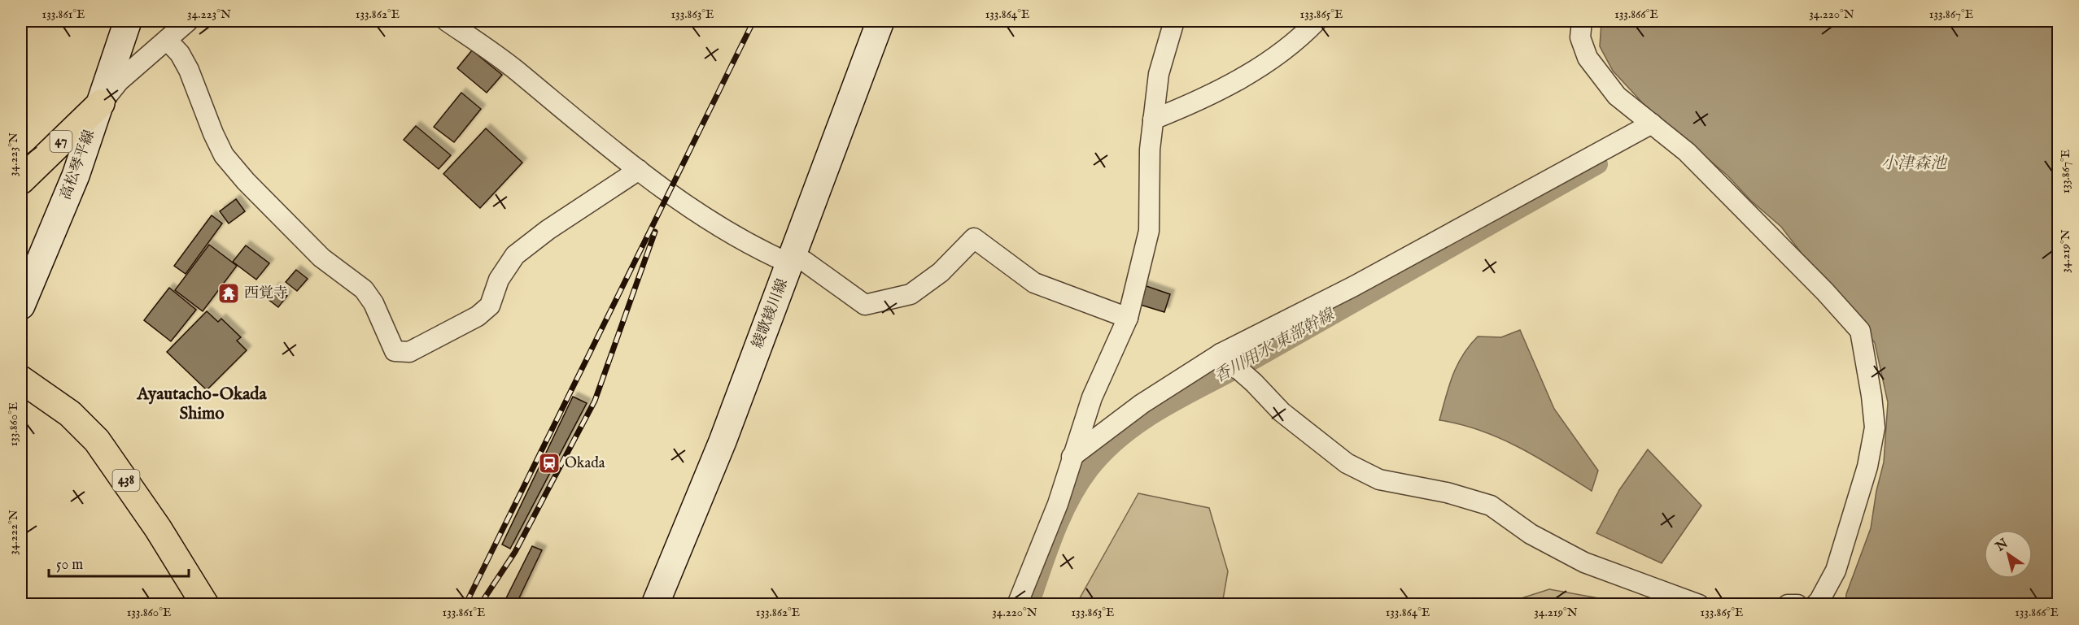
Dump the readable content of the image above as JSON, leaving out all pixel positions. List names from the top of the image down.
{
  "streets": {
    "main road": [
      "47",
      "高松琴平線",
      "綾歌綾川線",
      "438"
    ]
  },
  "crossings": [
    ["47", "高松琴平線"]
  ],
  "districts": ["Ayautacho-Okada Shimo"],
  "water": ["小津森池", "香川用水 東部幹線"],
  "places": {
    "temple": ["西覚寺"],
    "station": ["Okada"]
  },
  "scale_bar": "50 m",
  "north": "top left",
  "coordinates": [
    "133.861°E",
    "34.223°N",
    "133.862°E",
    "133.863°E",
    "133.864°E",
    "133.865°E",
    "133.866°E",
    "34.220°N",
    "133.867°E",
    "34.219°N",
    "133.860°E",
    "34.222°N"
  ]
}
